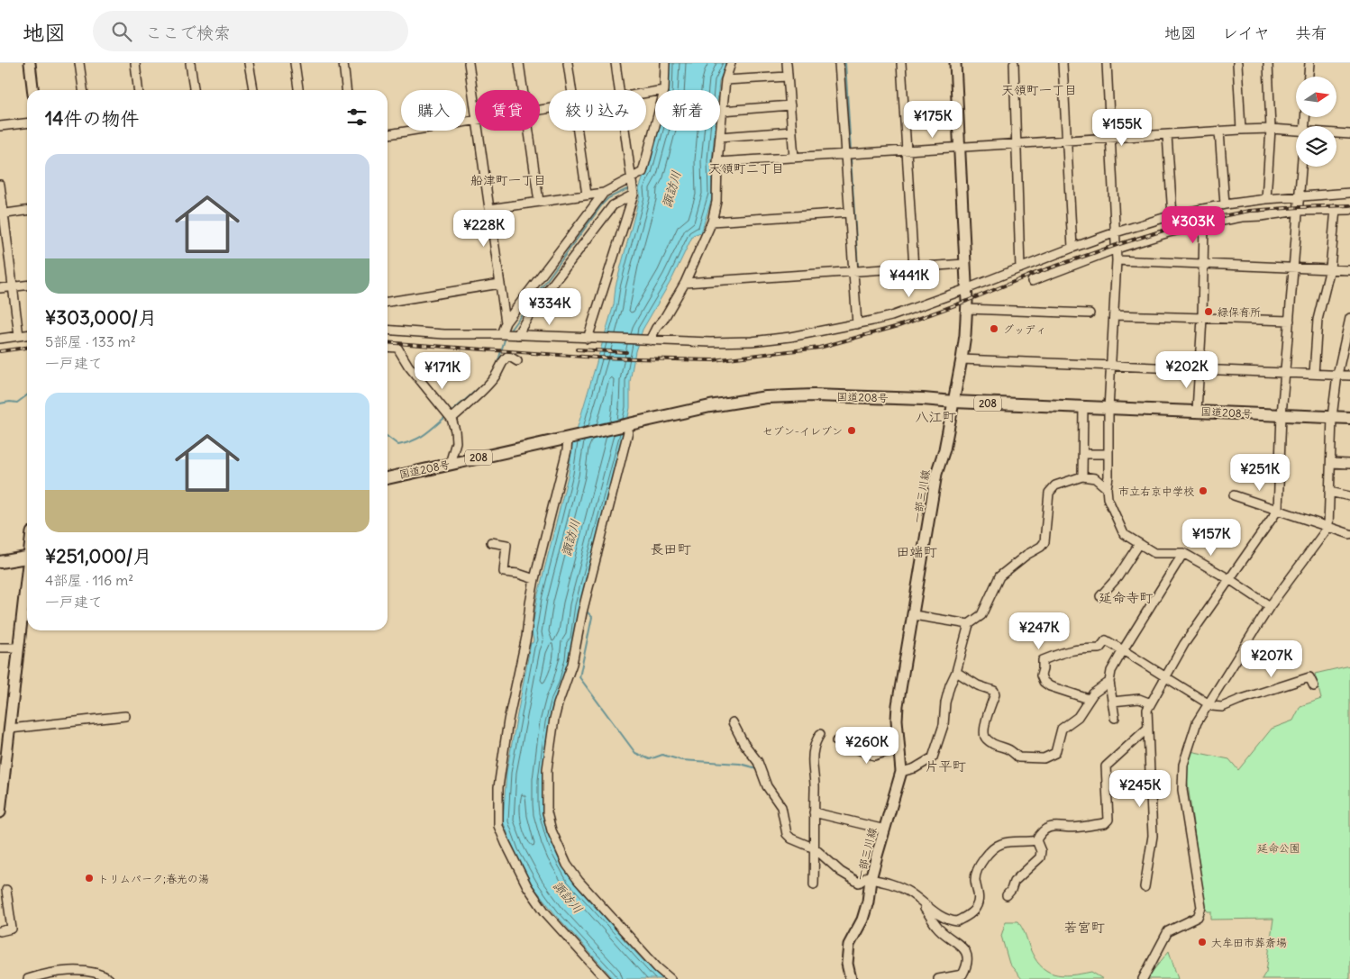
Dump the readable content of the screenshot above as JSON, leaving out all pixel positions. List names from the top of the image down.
{
  "streets": {
    "highway": ["国道208号", "208"],
    "main road": ["一部三川線"]
  },
  "crossings": [
    ["国道208号", "一部三川線"]
  ],
  "districts": [
    "天領町一丁目",
    "天領町二丁目",
    "船津町一丁目",
    "八江町",
    "長田町",
    "田端町",
    "延命寺町",
    "片平町",
    "若宮町"
  ],
  "water": ["諏訪川"],
  "parks": ["延命公園"],
  "places": [
    "緑保育所",
    "グッディ",
    "セブン-イレブン",
    "市立右京中学校",
    "トリムパーク;春光の湯",
    "大牟田市葬斎場"
  ],
  "north": "right",
  "page": {
    "header": "地図",
    "search": "ここで検索",
    "nav": ["地図", "レイヤ", "共有"],
    "chip": [
      "購入",
      "賃貸",
      "絞り込み",
      "新着"
    ],
    "heading": "14件の物件",
    "price": [
      "¥175K",
      "¥155K",
      "¥303K",
      "¥228K",
      "¥441K",
      "¥334K",
      "¥202K",
      "¥171K",
      "¥251K",
      "¥157K",
      "¥247K",
      "¥207K",
      "¥260K",
      "¥245K"
    ],
    "list": [
      {
        "name": "¥303,000/月",
        "note": "5部屋 · 133 m² · 一戸建て"
      },
      {
        "name": "¥251,000/月",
        "note": "4部屋 · 116 m² · 一戸建て"
      }
    ]
  }
}
